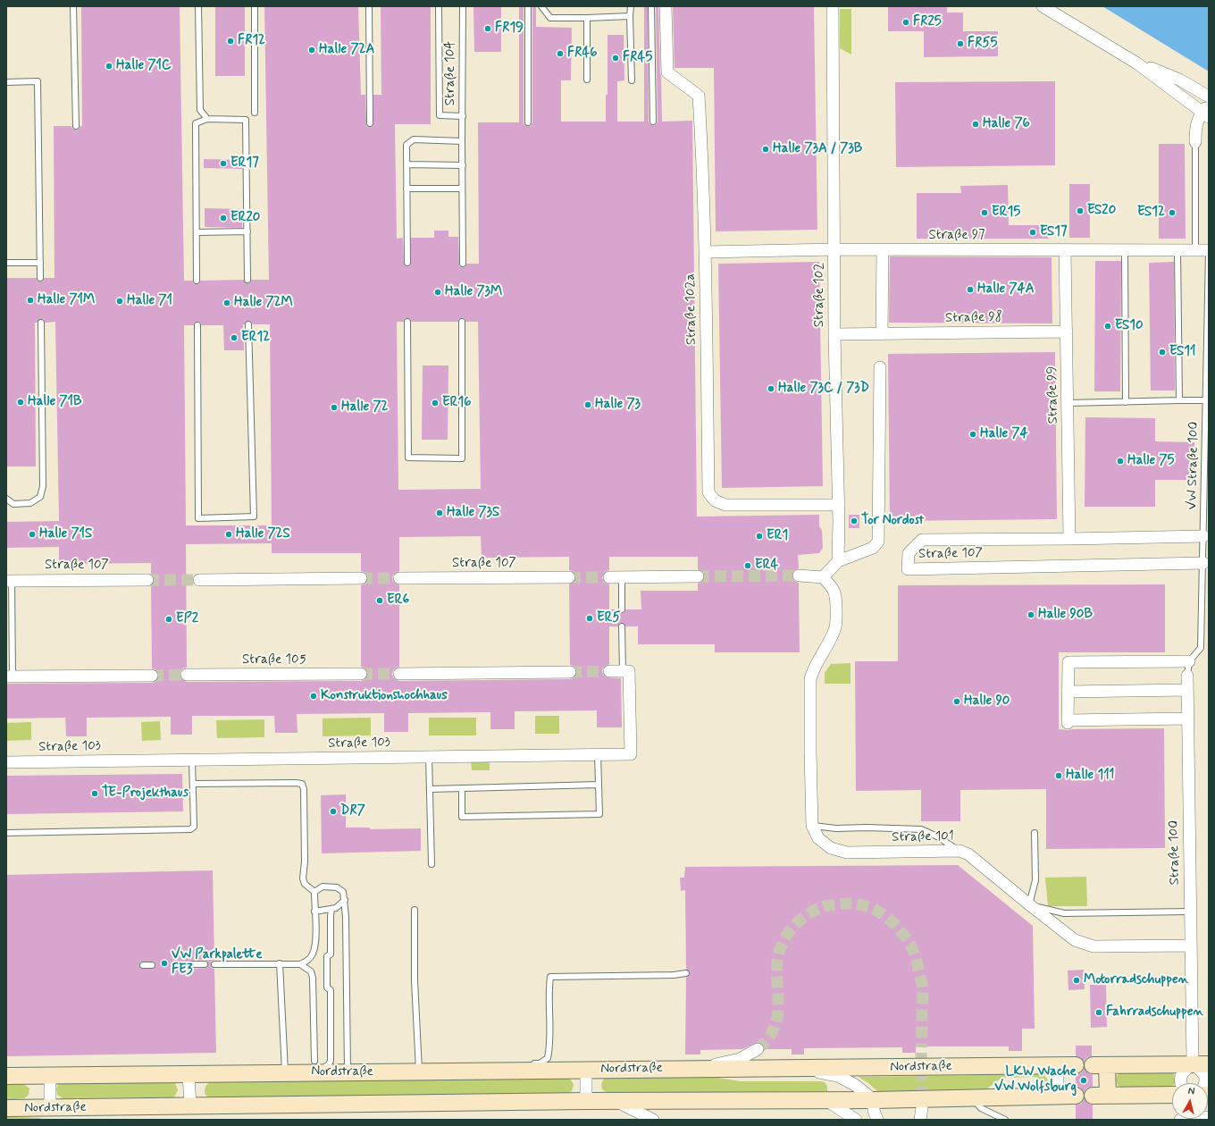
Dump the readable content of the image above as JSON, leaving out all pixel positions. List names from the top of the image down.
{
  "streets": {
    "street": [
      "Straße 97",
      "Straße 102",
      "Straße 102a",
      "Straße 98",
      "Straße 99",
      "Straße 107",
      "Straße 105",
      "Straße 103",
      "Straße 101",
      "Straße 100",
      "Nordstraße"
    ],
    "lane": ["Straße 104", "VW Straße 100"]
  },
  "crossings": [
    ["Straße 97", "Straße 102"],
    ["Straße 97", "Straße 102a"],
    ["Straße 97", "Straße 99"],
    ["Straße 97", "VW Straße 100"],
    ["Straße 102", "Straße 102a"],
    ["Straße 102", "Straße 98"],
    ["Straße 98", "Straße 99"],
    ["Straße 99", "Straße 107"],
    ["VW Straße 100", "Straße 107"],
    ["Straße 101", "Straße 100"]
  ],
  "places": [
    "FR25",
    "FR19",
    "FR12",
    "FR55",
    "Halle 72A",
    "FR46",
    "FR45",
    "Halle 71C",
    "Halle 76",
    "Halle 73A / 73B",
    "ER17",
    "ES20",
    "ER15",
    "ES12",
    "ER20",
    "ES17",
    "Halle 74A",
    "Halle 73M",
    "Halle 71M",
    "Halle 71",
    "Halle 72M",
    "ES10",
    "ER12",
    "ES11",
    "Halle 73C / 73D",
    "Halle 71B",
    "ER16",
    "Halle 73",
    "Halle 72",
    "Halle 74",
    "Halle 75",
    "Halle 73S",
    "Tor Nordost",
    "Halle 71S",
    "Halle 72S",
    "ER1",
    "ER4",
    "ER6",
    "Halle 90B",
    "ER5",
    "EP2",
    "Konstruktionshochhaus",
    "Halle 90",
    "Halle 111",
    "TE-Projekthaus",
    "DR7",
    "VW Parkpalette FE3",
    "Motorradschuppen",
    "Fahrradschuppen",
    "LKW Wache VW Wolfsburg"
  ],
  "north": "top"
}
